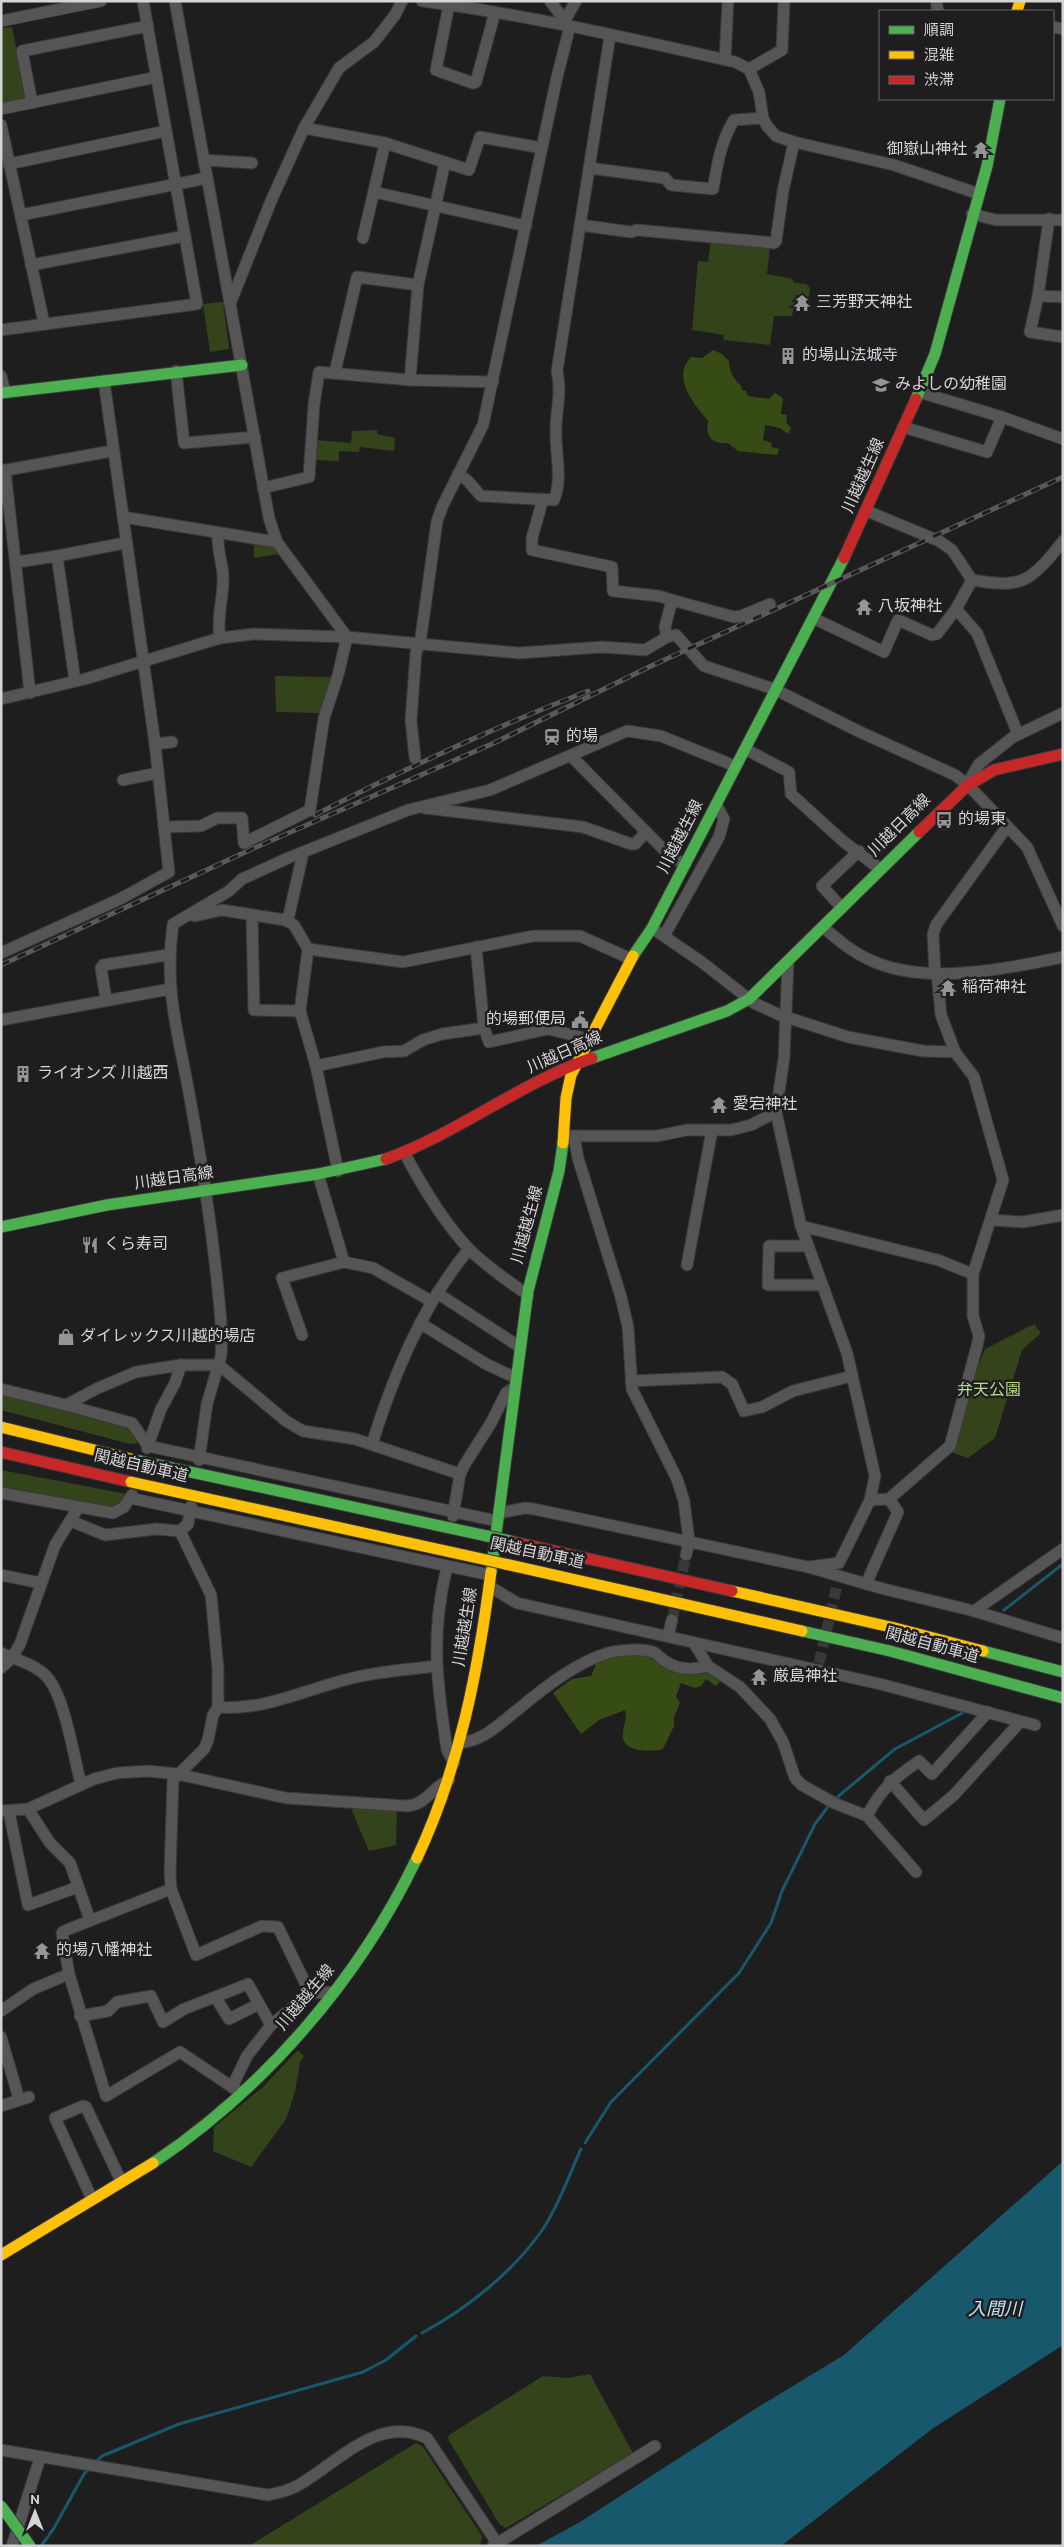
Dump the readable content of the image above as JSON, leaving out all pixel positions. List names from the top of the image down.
{
  "streets": {
    "main road": ["川越越生線", "川越日高線", "関越自動車道"]
  },
  "crossings": [
    ["川越越生線", "川越日高線"]
  ],
  "water": ["入間川"],
  "parks": ["弁天公園"],
  "places": {
    "temple": [
      "御嶽山神社",
      "三芳野天神社",
      "八坂神社",
      "稲荷神社",
      "愛宕神社",
      "厳島神社",
      "的場八幡神社"
    ],
    "building": ["的場山法城寺", "ライオンズ 川越西"],
    "school or university": ["みよしの幼稚園"],
    "station": ["的場"],
    "bus stop": ["的場東"],
    "public building": ["的場郵便局"],
    "restaurant": ["くら寿司"],
    "shop": ["ダイレックス川越的場店"]
  },
  "legend": ["順調", "混雑", "渋滞"],
  "north": "top"
}
